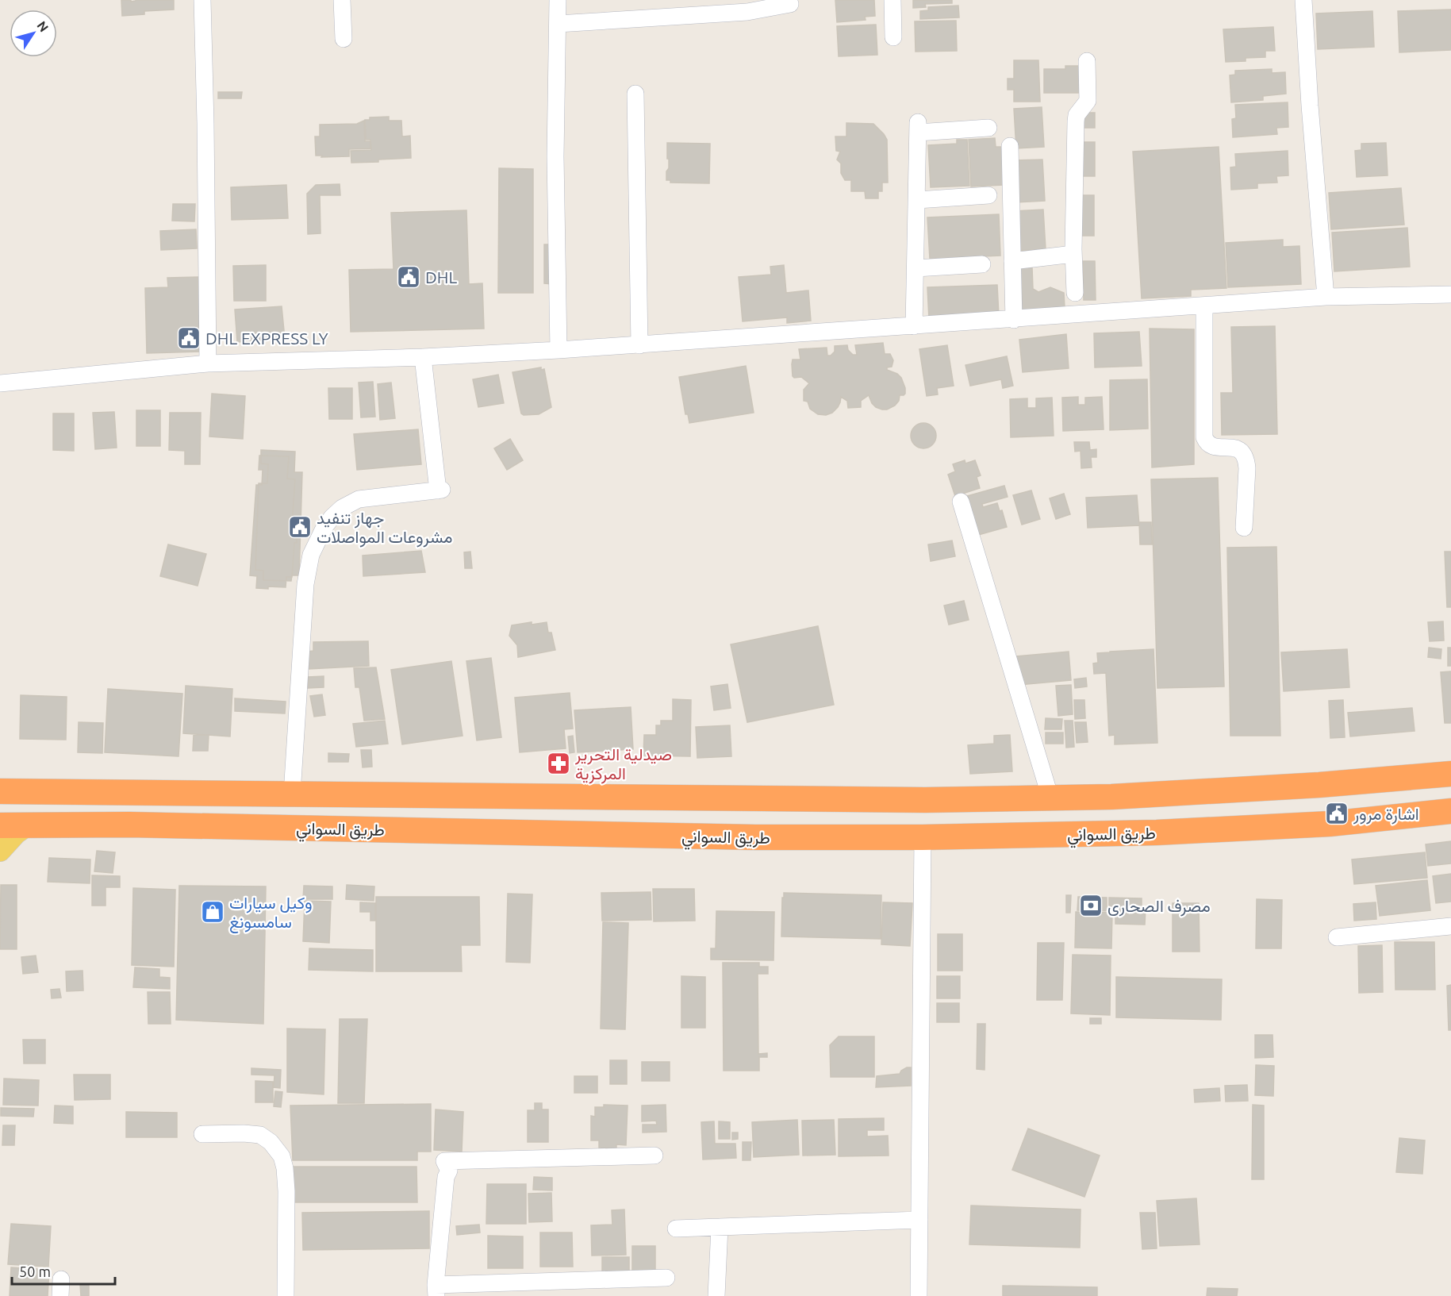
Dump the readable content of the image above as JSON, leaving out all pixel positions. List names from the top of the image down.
{
  "streets": {
    "highway": ["طريق السواني"]
  },
  "places": {
    "public building": [
      "DHL",
      "DHL EXPRESS LY",
      "جهاز تنفيد مشروعات المواصلات",
      "اشارة مرور"
    ],
    "pharmacy": ["صيدلية التحرير المركزية"],
    "bank": ["مصرف الصحارى"],
    "shop": ["وكيل سيارات سامسونغ"]
  },
  "scale_bar": "50 m",
  "north": "top right"
}
